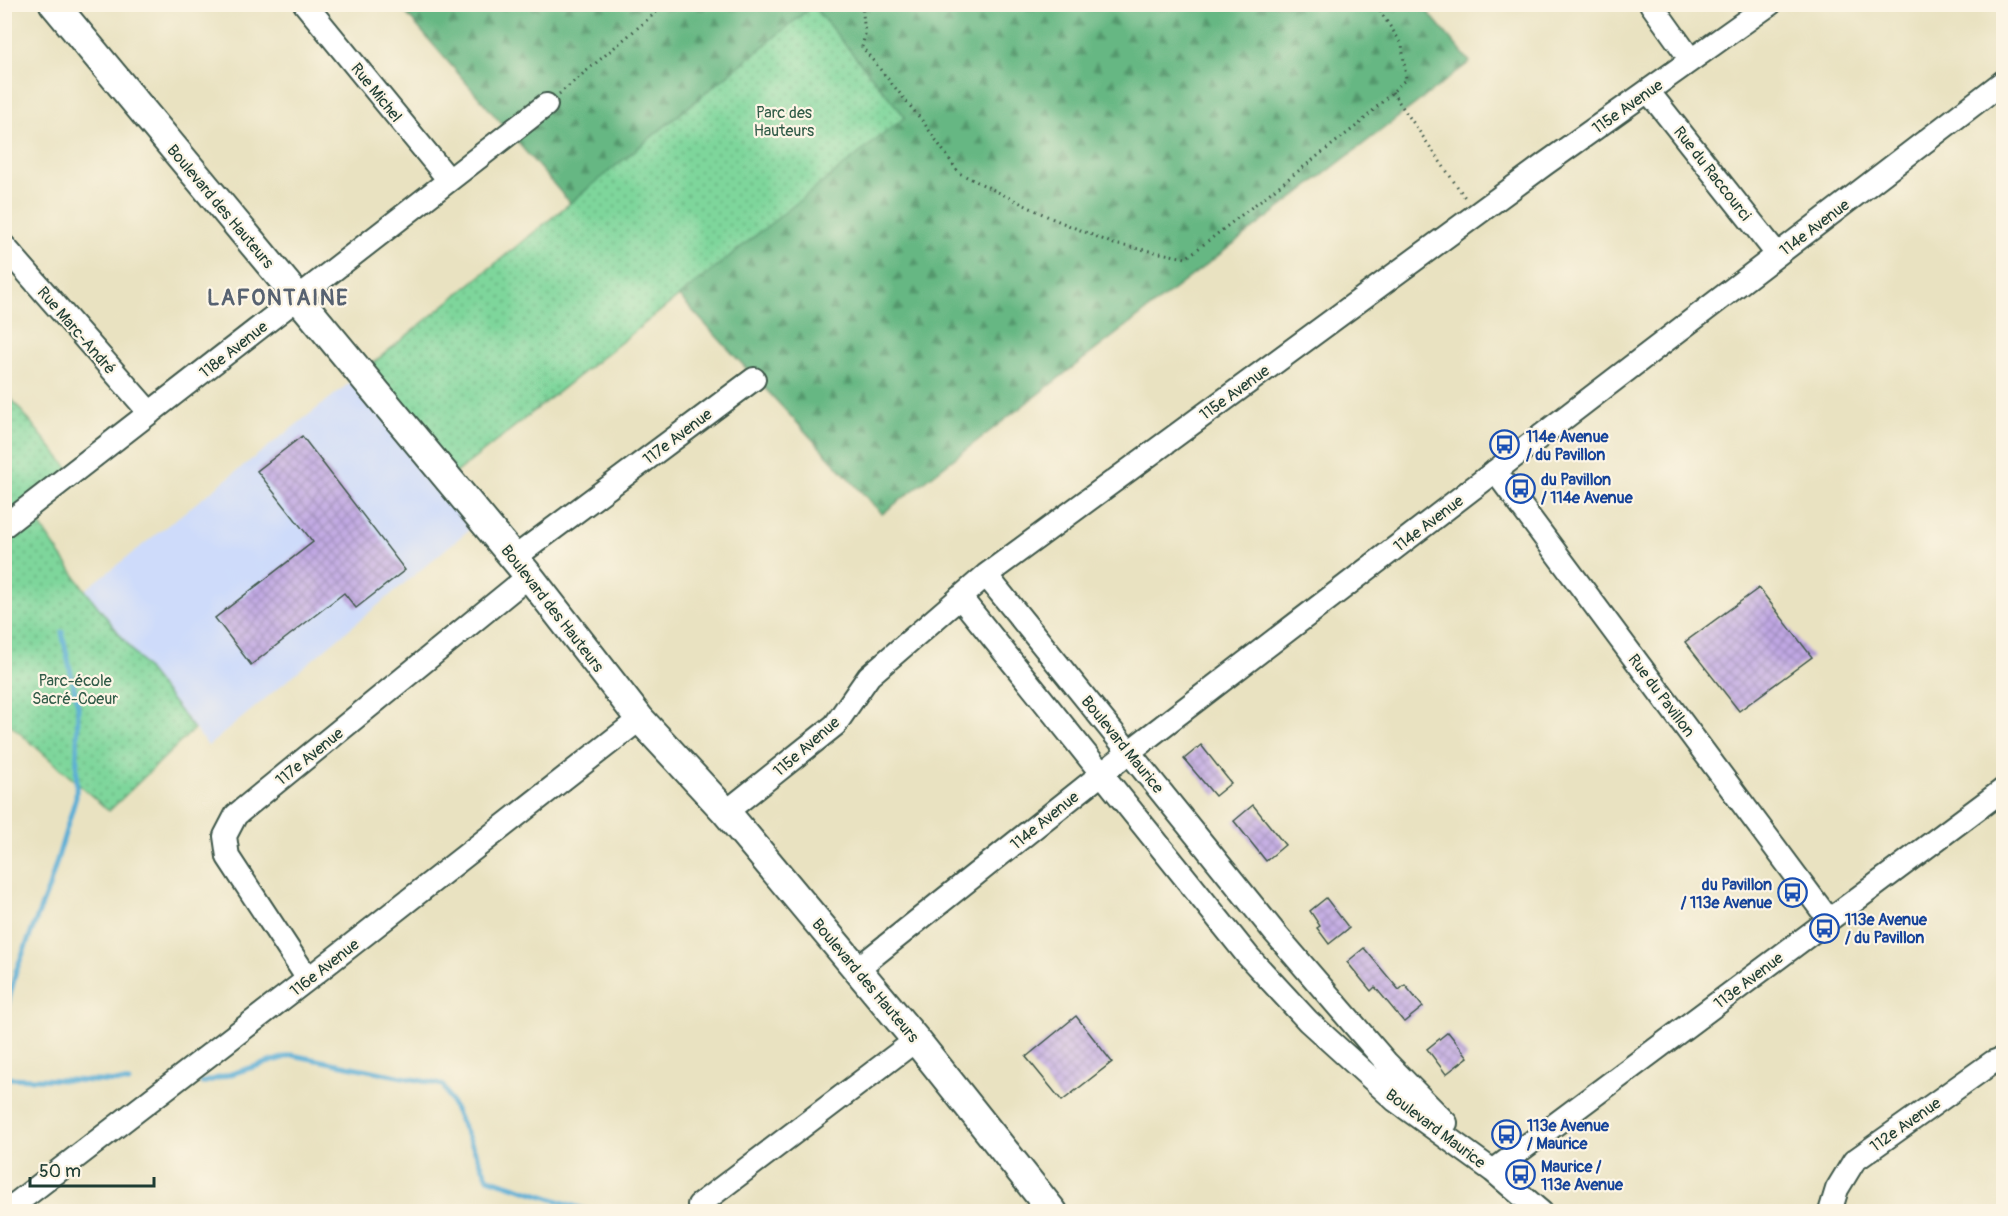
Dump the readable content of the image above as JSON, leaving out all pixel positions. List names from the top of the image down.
{
  "streets": {
    "main road": ["Boulevard des Hauteurs"],
    "street": [
      "Rue Michel",
      "115e Avenue",
      "Rue du Raccourci",
      "114e Avenue",
      "Rue Marc-André",
      "118e Avenue",
      "117e Avenue",
      "Rue du Pavillon",
      "Boulevard Maurice",
      "116e Avenue",
      "113e Avenue",
      "112e Avenue"
    ]
  },
  "crossings": [
    ["Rue Michel", "118e Avenue"],
    ["115e Avenue", "Rue du Raccourci"],
    ["115e Avenue", "Boulevard des Hauteurs"],
    ["115e Avenue", "Boulevard Maurice"],
    ["Rue du Raccourci", "114e Avenue"],
    ["Boulevard des Hauteurs", "114e Avenue"],
    ["Boulevard des Hauteurs", "118e Avenue"],
    ["Boulevard des Hauteurs", "117e Avenue"],
    ["Boulevard des Hauteurs", "116e Avenue"],
    ["114e Avenue", "Rue du Pavillon"],
    ["114e Avenue", "Boulevard Maurice"],
    ["Rue Marc-André", "118e Avenue"],
    ["117e Avenue", "116e Avenue"],
    ["Rue du Pavillon", "113e Avenue"],
    ["Boulevard Maurice", "113e Avenue"]
  ],
  "districts": ["LAFONTAINE"],
  "parks": ["Parc des Hauteurs", "Parc-école Sacré-Coeur"],
  "places": {
    "bus stop": [
      "114e Avenue / du Pavillon",
      "du Pavillon / 114e Avenue",
      "du Pavillon / 113e Avenue",
      "113e Avenue / du Pavillon",
      "113e Avenue / Maurice",
      "Maurice / 113e Avenue"
    ]
  },
  "scale_bar": "50 m"
}
